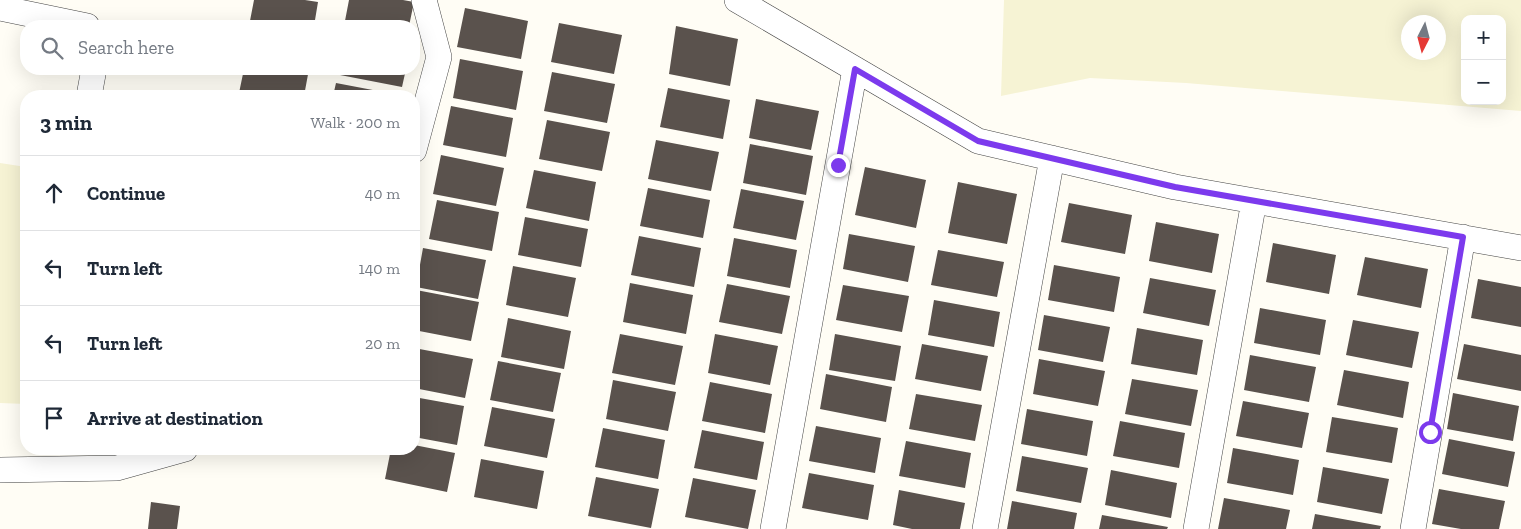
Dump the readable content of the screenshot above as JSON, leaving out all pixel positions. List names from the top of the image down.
{
  "north": "bottom",
  "page": {
    "map_buttons": ["+", "−"],
    "search": "Search here",
    "heading": ["3 min", "Walk · 200 m"],
    "list": [
      ["Continue", "40 m"],
      ["Turn left", "140 m"],
      ["Turn left", "20 m"],
      "Arrive at destination"
    ]
  }
}
